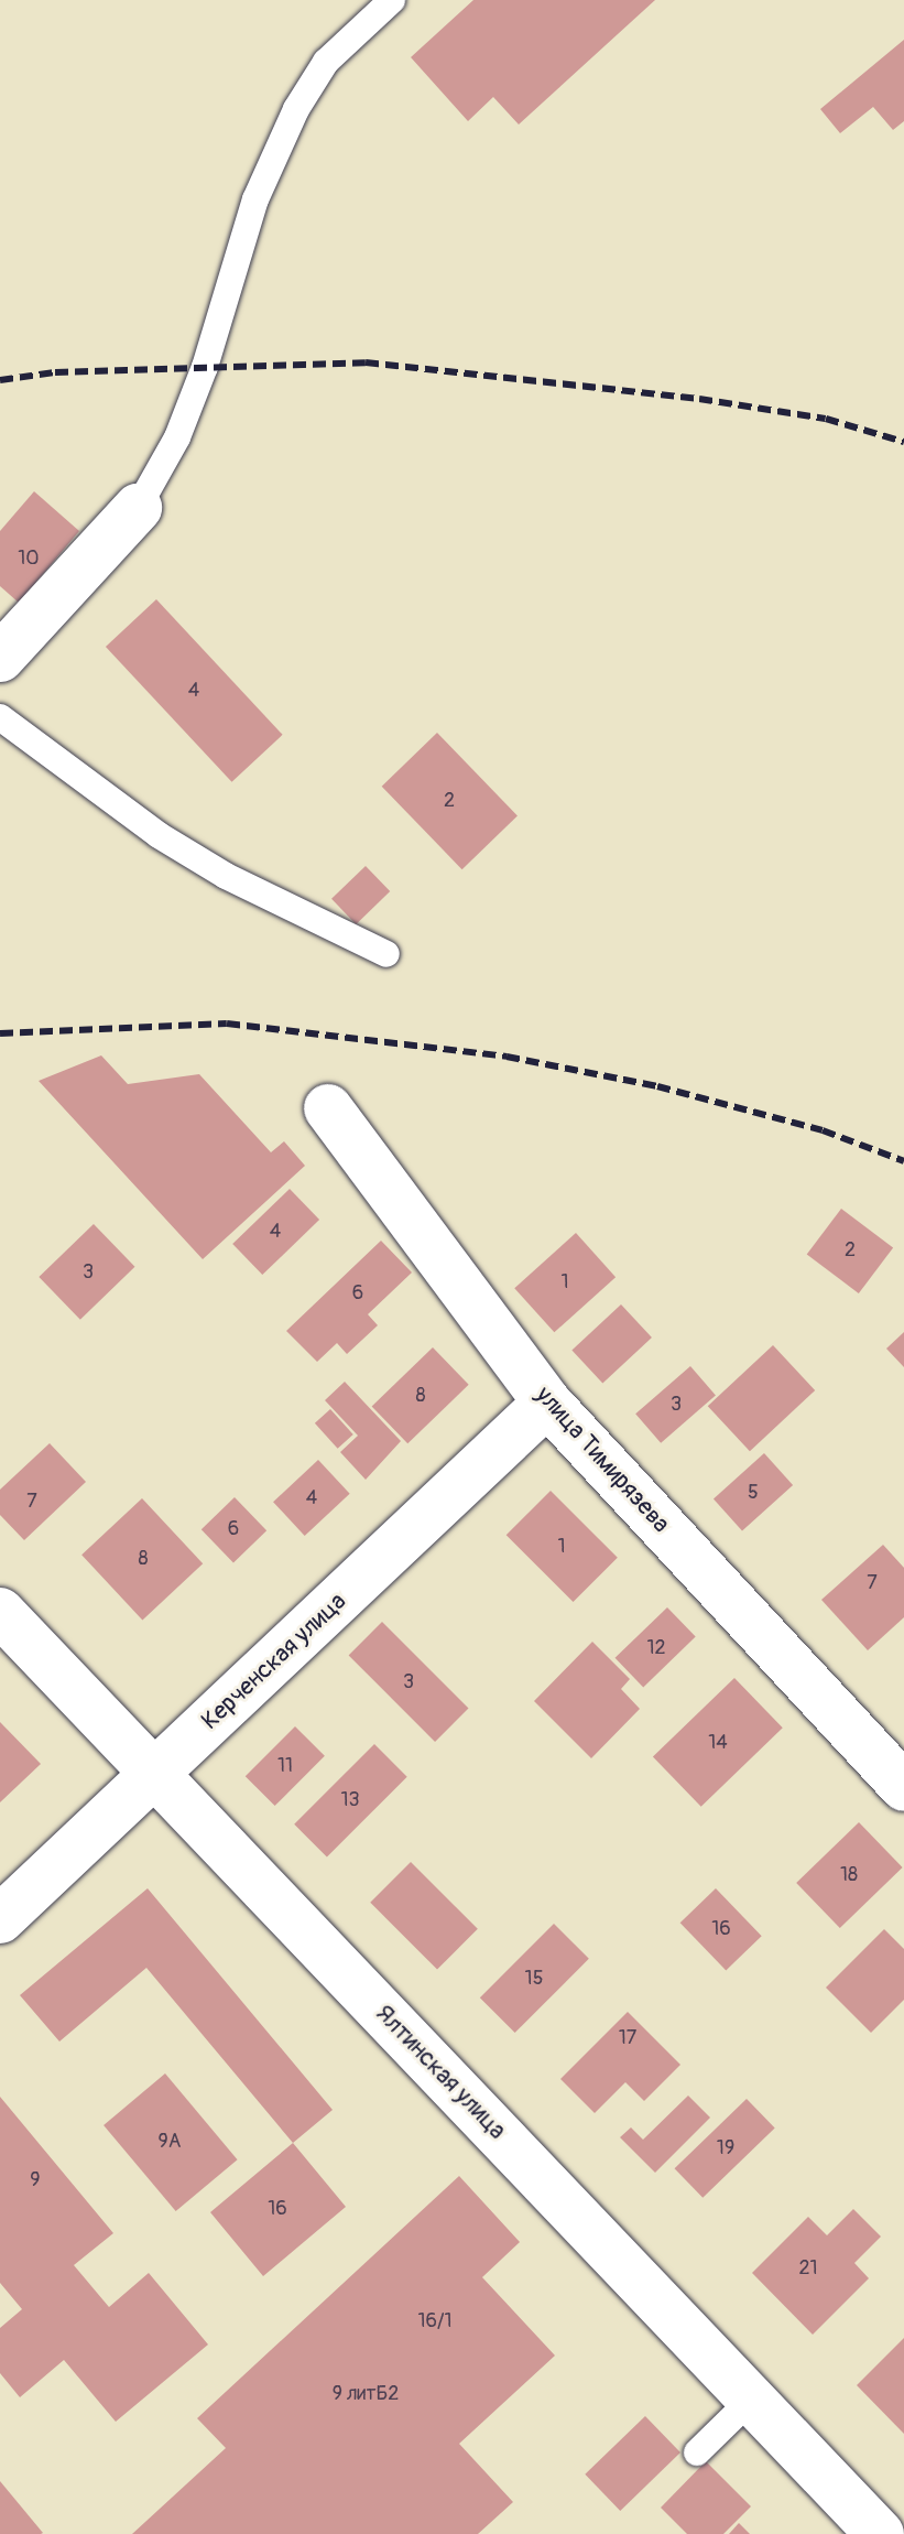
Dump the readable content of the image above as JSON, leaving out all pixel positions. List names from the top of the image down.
{
  "streets": {
    "street": ["улица Тимирязева", "Керченская улица", "Ялтинская улица"]
  },
  "crossings": [
    ["улица Тимирязева", "Керченская улица"],
    ["Керченская улица", "Ялтинская улица"]
  ],
  "house_numbers": [
    "10",
    "4",
    "2",
    "4",
    "2",
    "3",
    "1",
    "6",
    "8",
    "3",
    "5",
    "4",
    "7",
    "6",
    "1",
    "8",
    "7",
    "12",
    "3",
    "14",
    "11",
    "13",
    "18",
    "16",
    "15",
    "17",
    "9А",
    "19",
    "9",
    "16",
    "21",
    "16/1",
    "9 литБ2"
  ]
}
